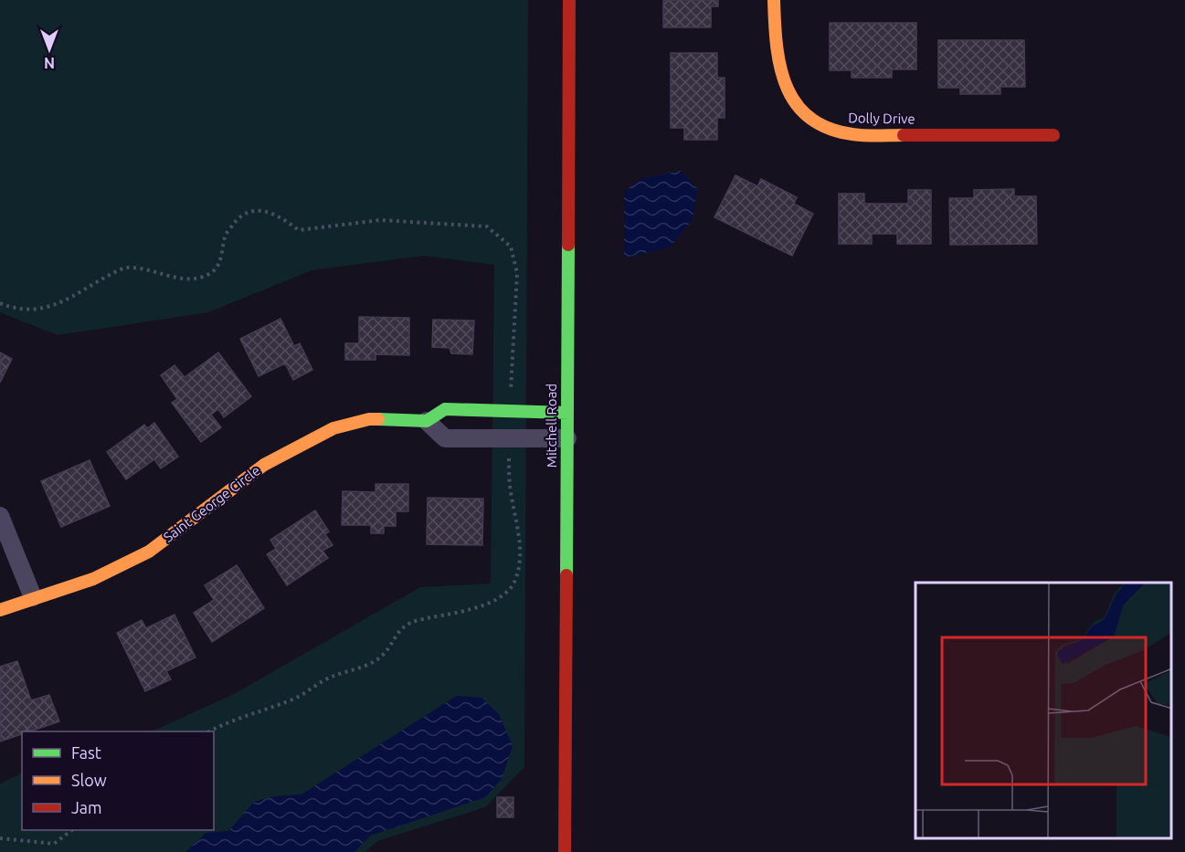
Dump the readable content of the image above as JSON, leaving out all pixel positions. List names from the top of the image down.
{
  "streets": {
    "street": ["Dolly Drive", "Mitchell Road", "Saint George Circle"]
  },
  "crossings": [
    ["Mitchell Road", "Saint George Circle"]
  ],
  "legend": ["Fast", "Slow", "Jam"],
  "north": "bottom"
}
